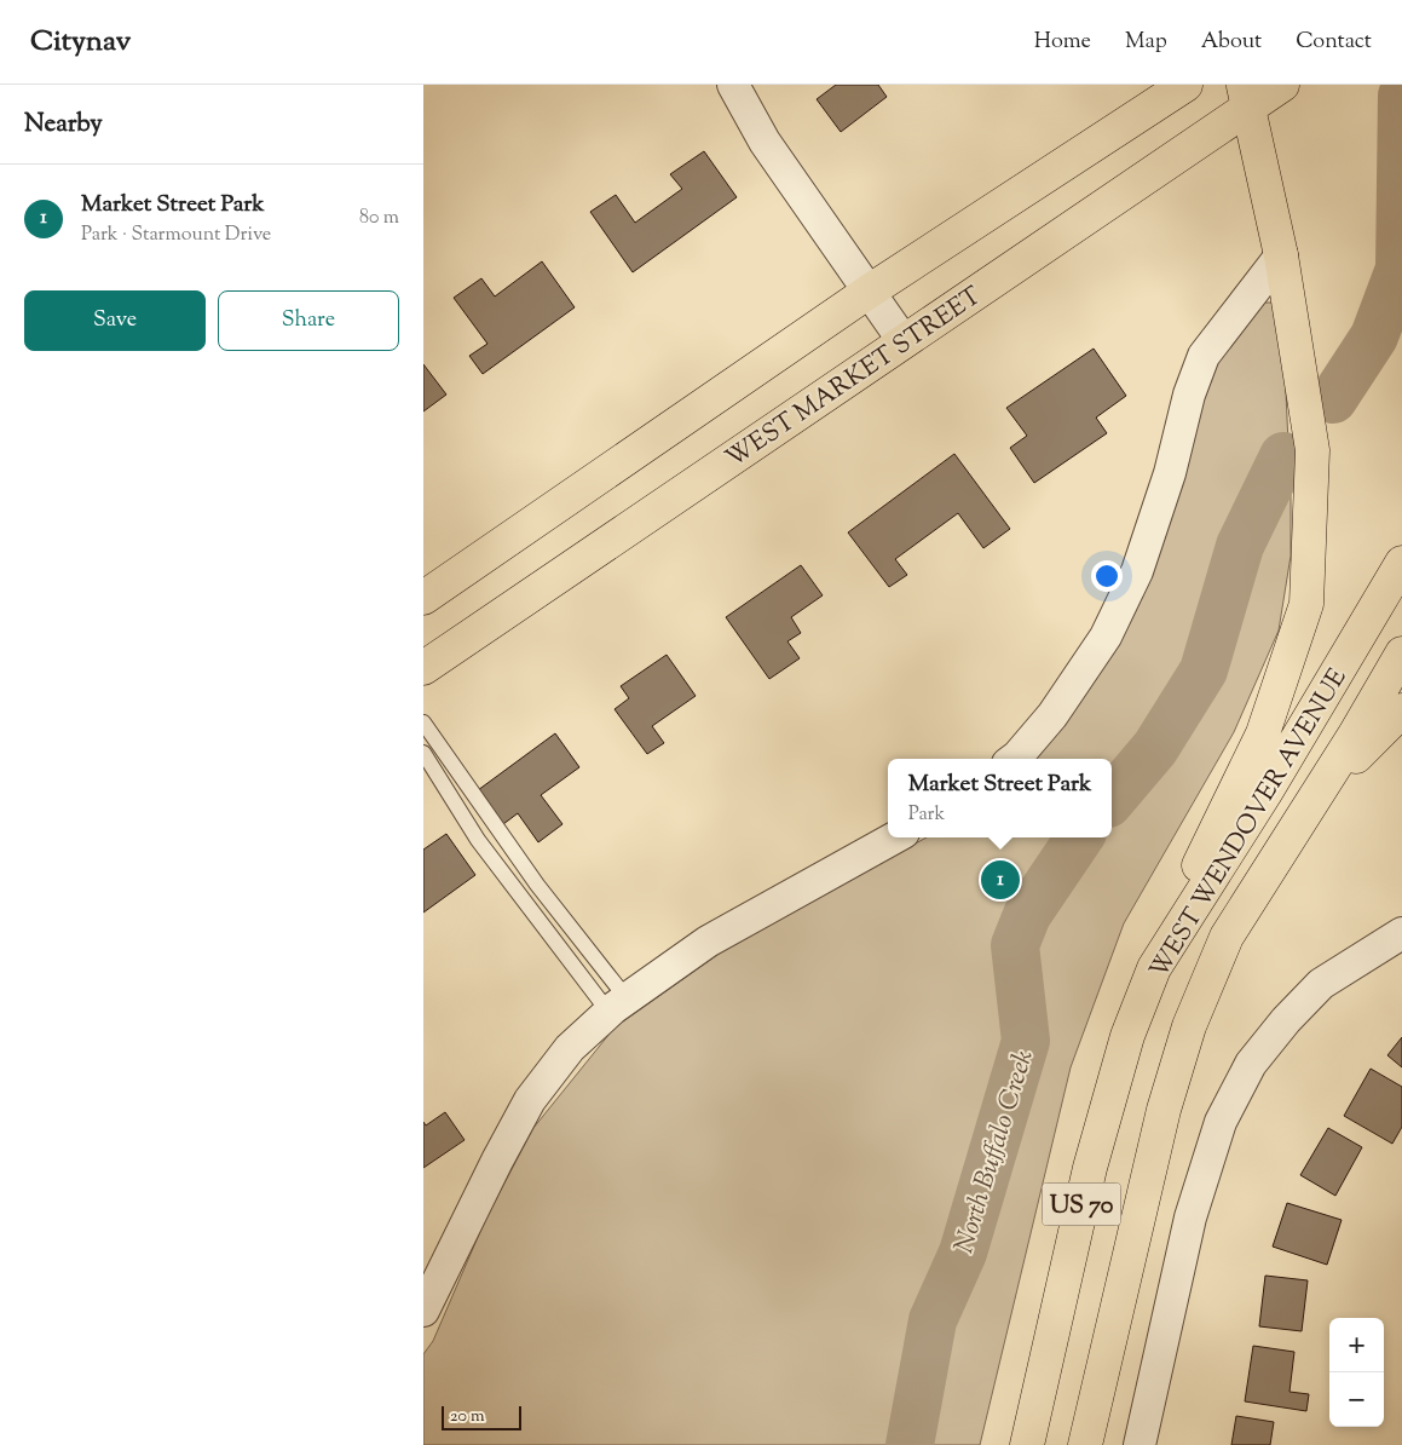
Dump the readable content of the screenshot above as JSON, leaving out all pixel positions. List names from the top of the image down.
{
  "streets": {
    "main road": ["WEST MARKET STREET", "WEST WENDOVER AVENUE", "US 70"]
  },
  "water": ["North Buffalo Creek"],
  "scale_bar": "20 m",
  "page": {
    "header": "Citynav",
    "nav": [
      "Home",
      "Map",
      "About",
      "Contact"
    ],
    "heading": "Nearby",
    "list": [
      {
        "mark": "1",
        "name": "Market Street Park",
        "note": "Park · Starmount Drive",
        "value": "80 m"
      }
    ],
    "buttons": ["Save", "Share"],
    "popup": ["Market Street Park", "Park"],
    "pins": "1",
    "map_buttons": ["+", "−"],
    "scale": "20 m"
  }
}
